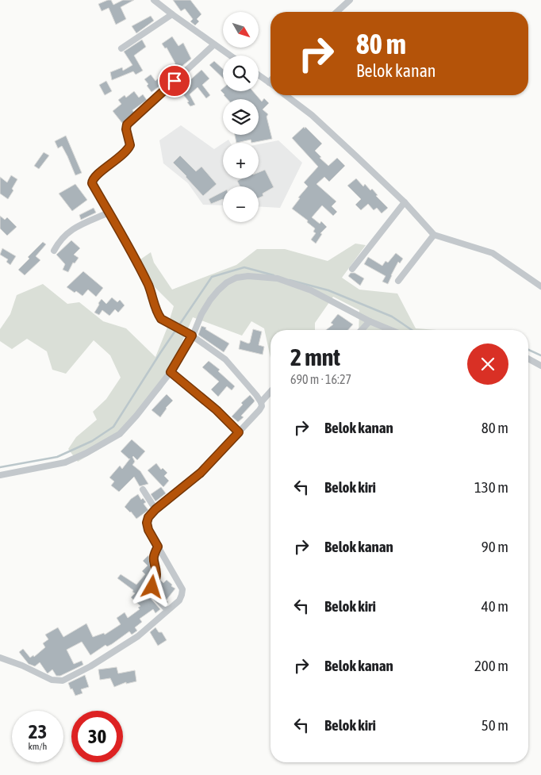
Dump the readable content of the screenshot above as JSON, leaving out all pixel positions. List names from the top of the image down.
{
  "north": "bottom right",
  "page": {
    "map_buttons": ["+", "−"],
    "turn": ["80 m", "Belok kanan"],
    "heading": ["2 mnt", "690 m · 16:27"],
    "list": [
      {
        "name": "Belok kanan",
        "value": "80 m"
      },
      {
        "name": "Belok kiri",
        "value": "130 m"
      },
      {
        "name": "Belok kanan",
        "value": "90 m"
      },
      {
        "name": "Belok kiri",
        "value": "40 m"
      },
      {
        "name": "Belok kanan",
        "value": "200 m"
      },
      {
        "name": "Belok kiri",
        "value": "50 m"
      }
    ],
    "speed": "23 km/h",
    "limit": "30"
  }
}
